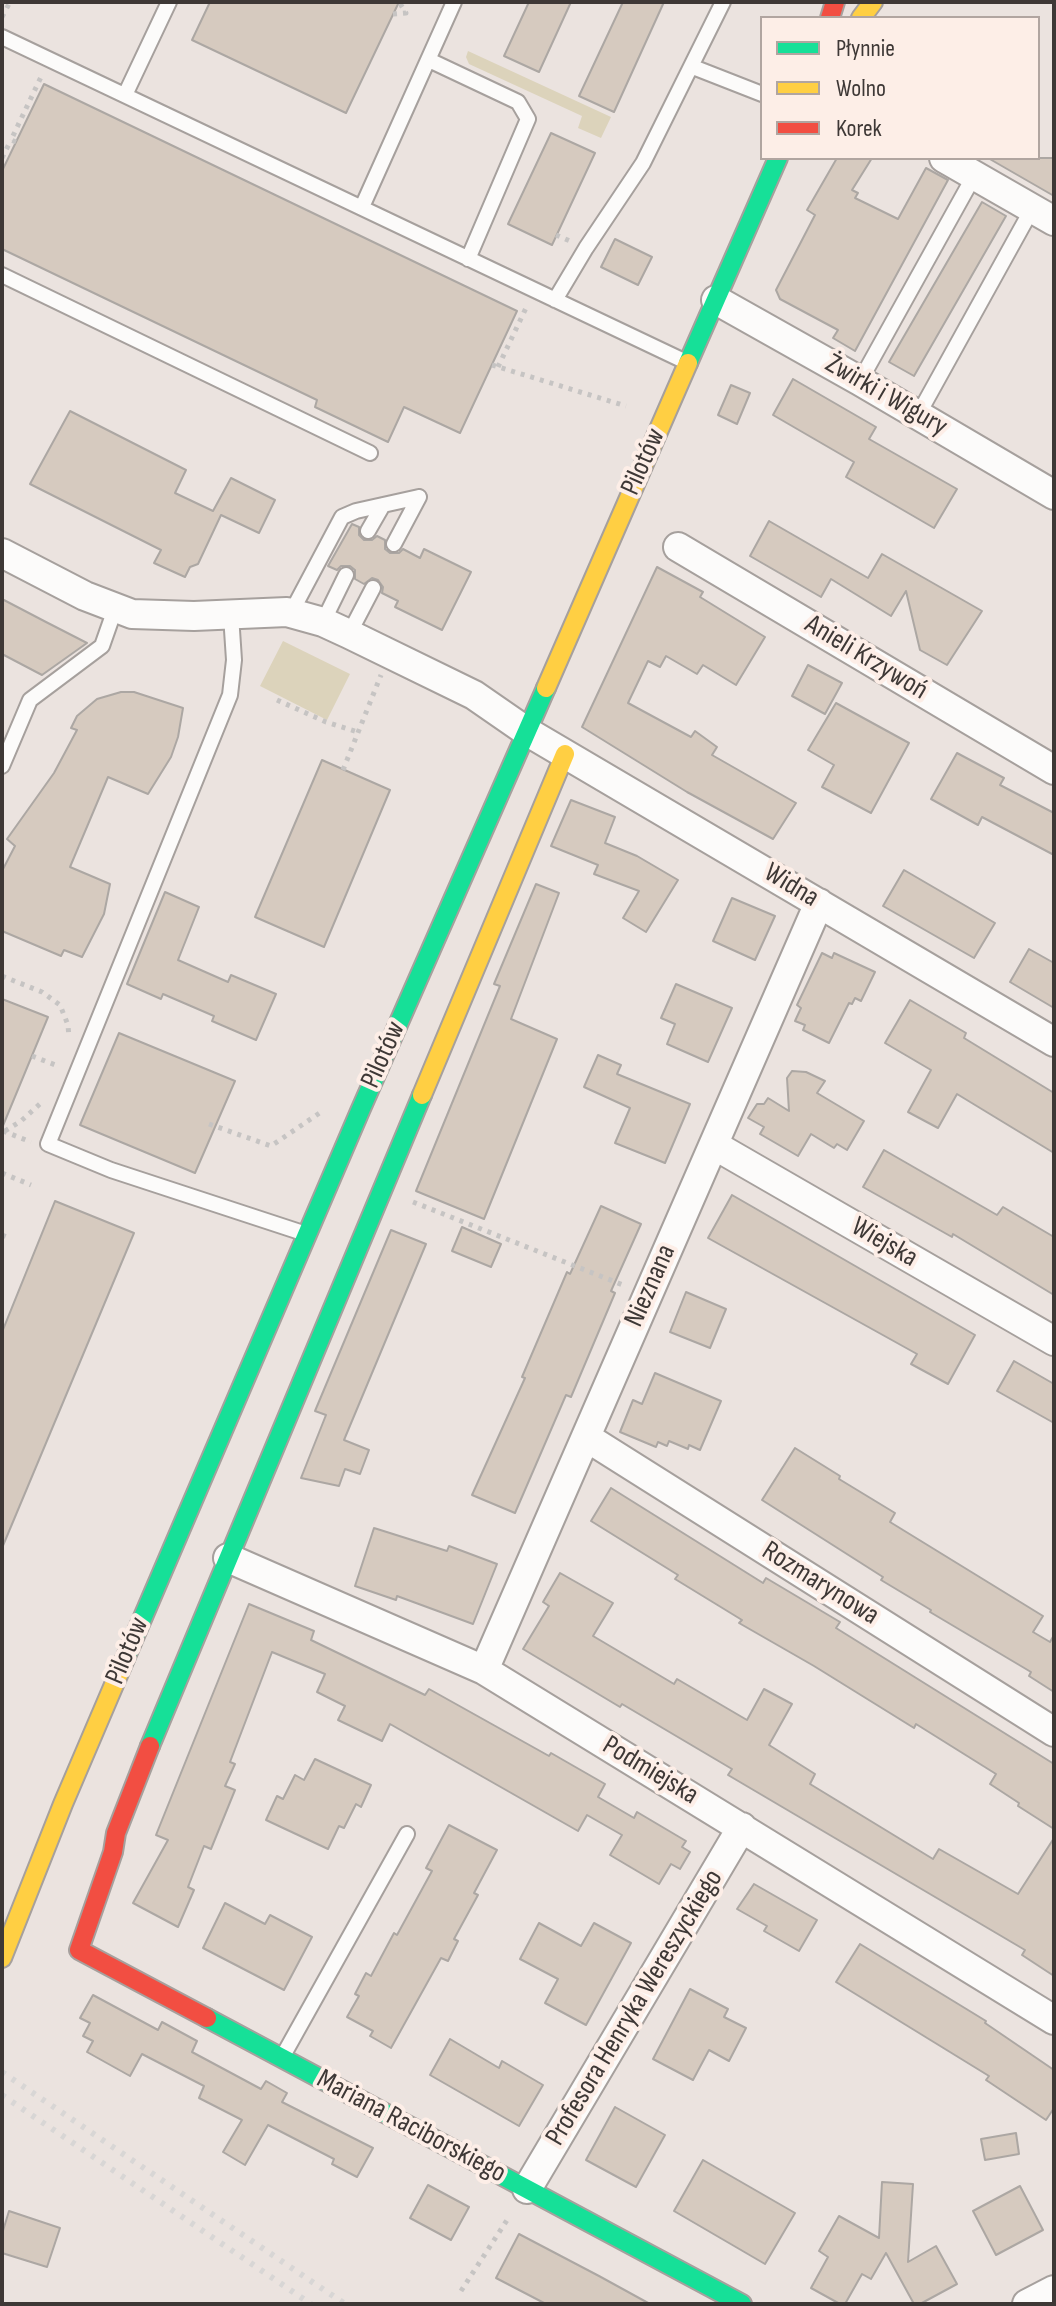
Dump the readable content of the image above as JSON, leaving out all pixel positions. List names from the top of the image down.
{
  "streets": {
    "street": [
      "Żwirki i Wigury",
      "Pilotów",
      "Anieli Krzywoń",
      "Widna",
      "Wiejska",
      "Nieznana",
      "Rozmarynowa",
      "Podmiejska",
      "Profesora Henryka Wereszyckiego",
      "Mariana Raciborskiego"
    ]
  },
  "crossings": [
    ["Żwirki i Wigury", "Pilotów"],
    ["Pilotów", "Widna"],
    ["Pilotów", "Podmiejska"],
    ["Pilotów", "Mariana Raciborskiego"],
    ["Widna", "Nieznana"],
    ["Wiejska", "Nieznana"],
    ["Nieznana", "Rozmarynowa"],
    ["Nieznana", "Podmiejska"],
    ["Podmiejska", "Profesora Henryka Wereszyckiego"],
    ["Profesora Henryka Wereszyckiego", "Mariana Raciborskiego"]
  ],
  "legend": ["Płynnie", "Wolno", "Korek"]
}
